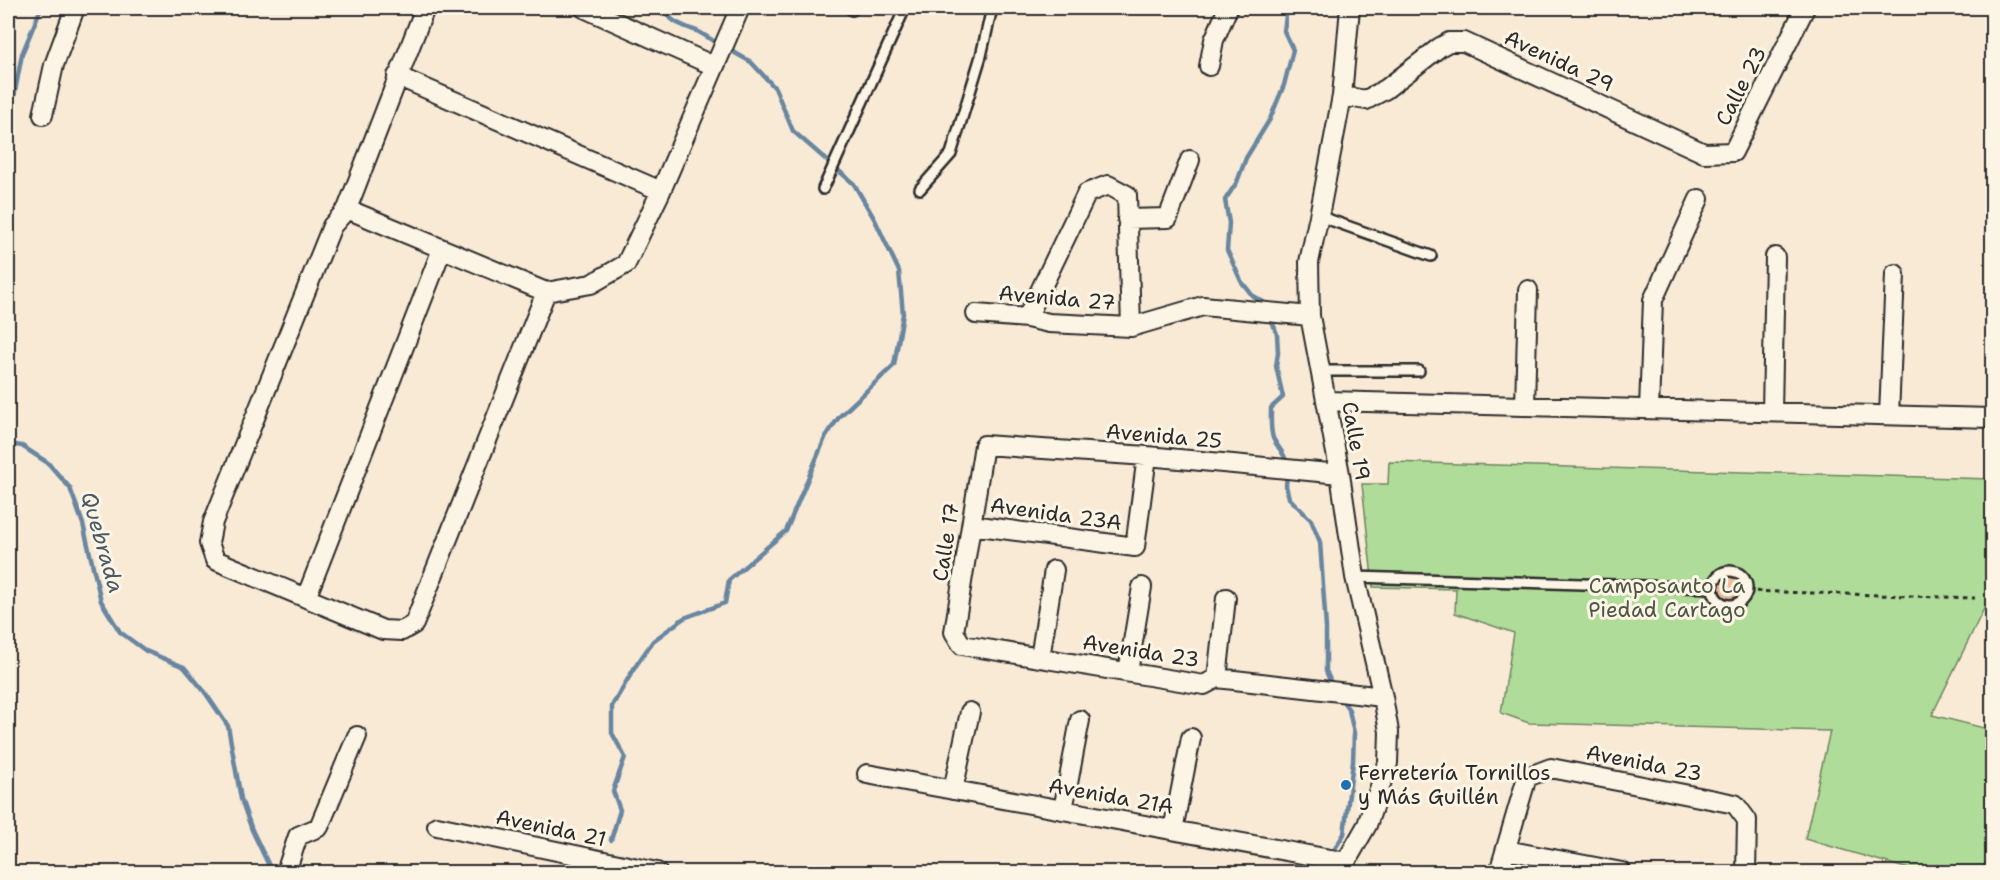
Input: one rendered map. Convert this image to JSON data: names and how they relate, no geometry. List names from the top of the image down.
{
  "streets": {
    "street": [
      "Avenida 29",
      "Calle 23",
      "Avenida 27",
      "Avenida 25",
      "Calle 19",
      "Avenida 23A",
      "Calle 17",
      "Avenida 23",
      "Avenida 21A",
      "Avenida 21"
    ]
  },
  "crossings": [
    ["Avenida 29", "Calle 23"],
    ["Avenida 29", "Calle 19"],
    ["Avenida 27", "Calle 19"],
    ["Avenida 25", "Calle 19"],
    ["Avenida 25", "Avenida 23A"],
    ["Avenida 25", "Calle 17"],
    ["Calle 19", "Avenida 23"],
    ["Calle 19", "Avenida 21A"],
    ["Avenida 23A", "Calle 17"],
    ["Calle 17", "Avenida 23"]
  ],
  "water": ["Quebrada"],
  "parks": ["Camposanto La Piedad Cartago"],
  "places": ["Ferretería Tornillos y Más Guillén"]
}
